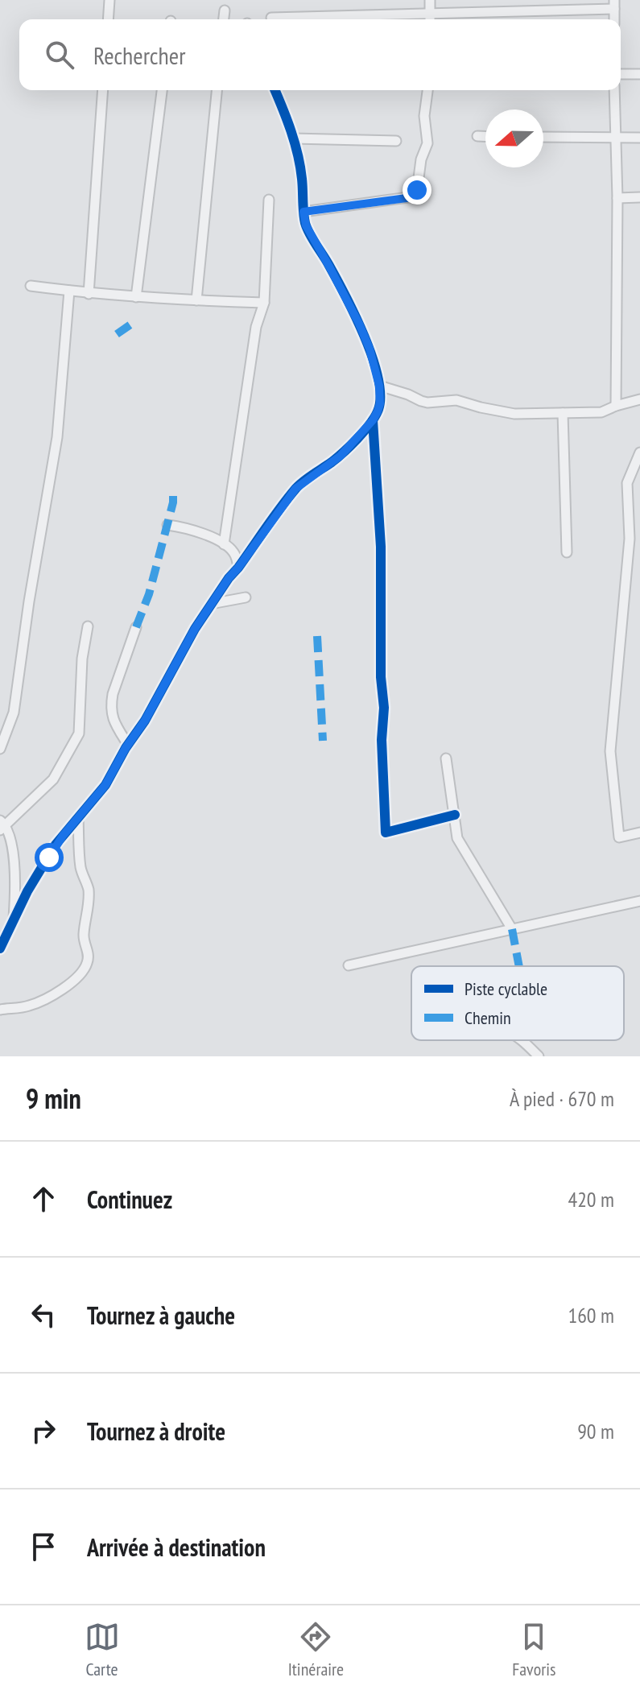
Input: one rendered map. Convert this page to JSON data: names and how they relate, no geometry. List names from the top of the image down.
{
  "legend": ["Piste cyclable", "Chemin"],
  "north": "left",
  "page": {
    "search": "Rechercher",
    "heading": ["9 min", "À pied · 670 m"],
    "list": [
      ["Continuez", "420 m"],
      ["Tournez à gauche", "160 m"],
      ["Tournez à droite", "90 m"],
      "Arrivée à destination"
    ],
    "nav": ["Carte", "Itinéraire", "Favoris"]
  }
}
